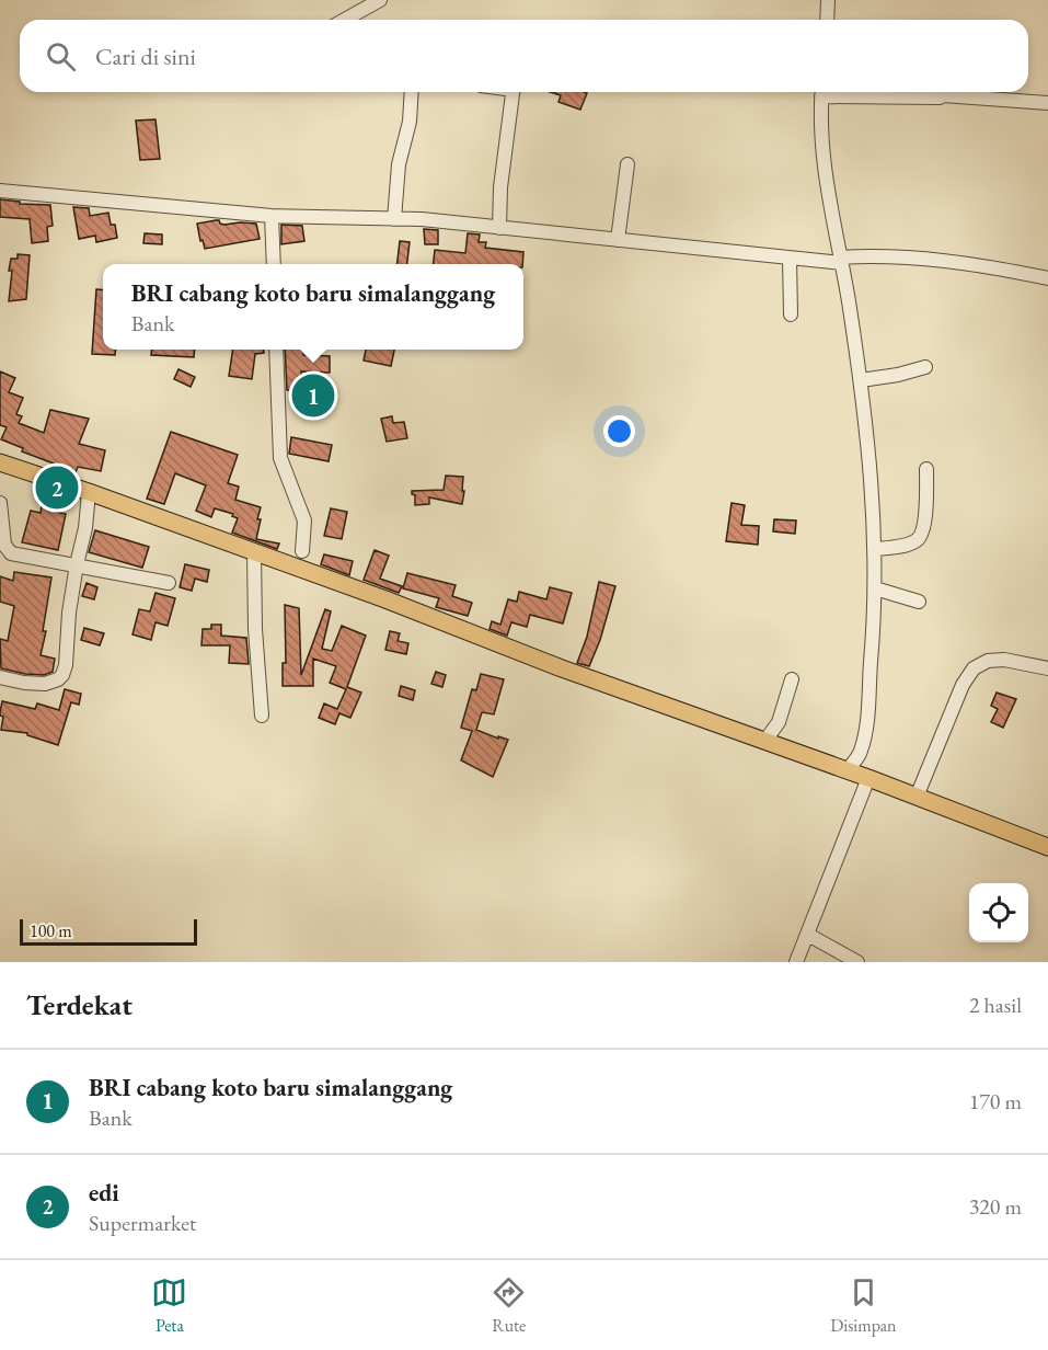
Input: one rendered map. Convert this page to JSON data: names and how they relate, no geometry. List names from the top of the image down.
{
  "scale_bar": "100 m",
  "page": {
    "search": "Cari di sini",
    "popup": ["BRI cabang koto baru simalanggang", "Bank"],
    "pins": ["1", "2"],
    "scale": "100 m",
    "heading": ["Terdekat", "2 hasil"],
    "list": [
      {
        "mark": "1",
        "name": "BRI cabang koto baru simalanggang",
        "note": "Bank",
        "value": "170 m"
      },
      {
        "mark": "2",
        "name": "edi",
        "note": "Supermarket",
        "value": "320 m"
      }
    ],
    "nav": ["Peta", "Rute", "Disimpan"]
  }
}
